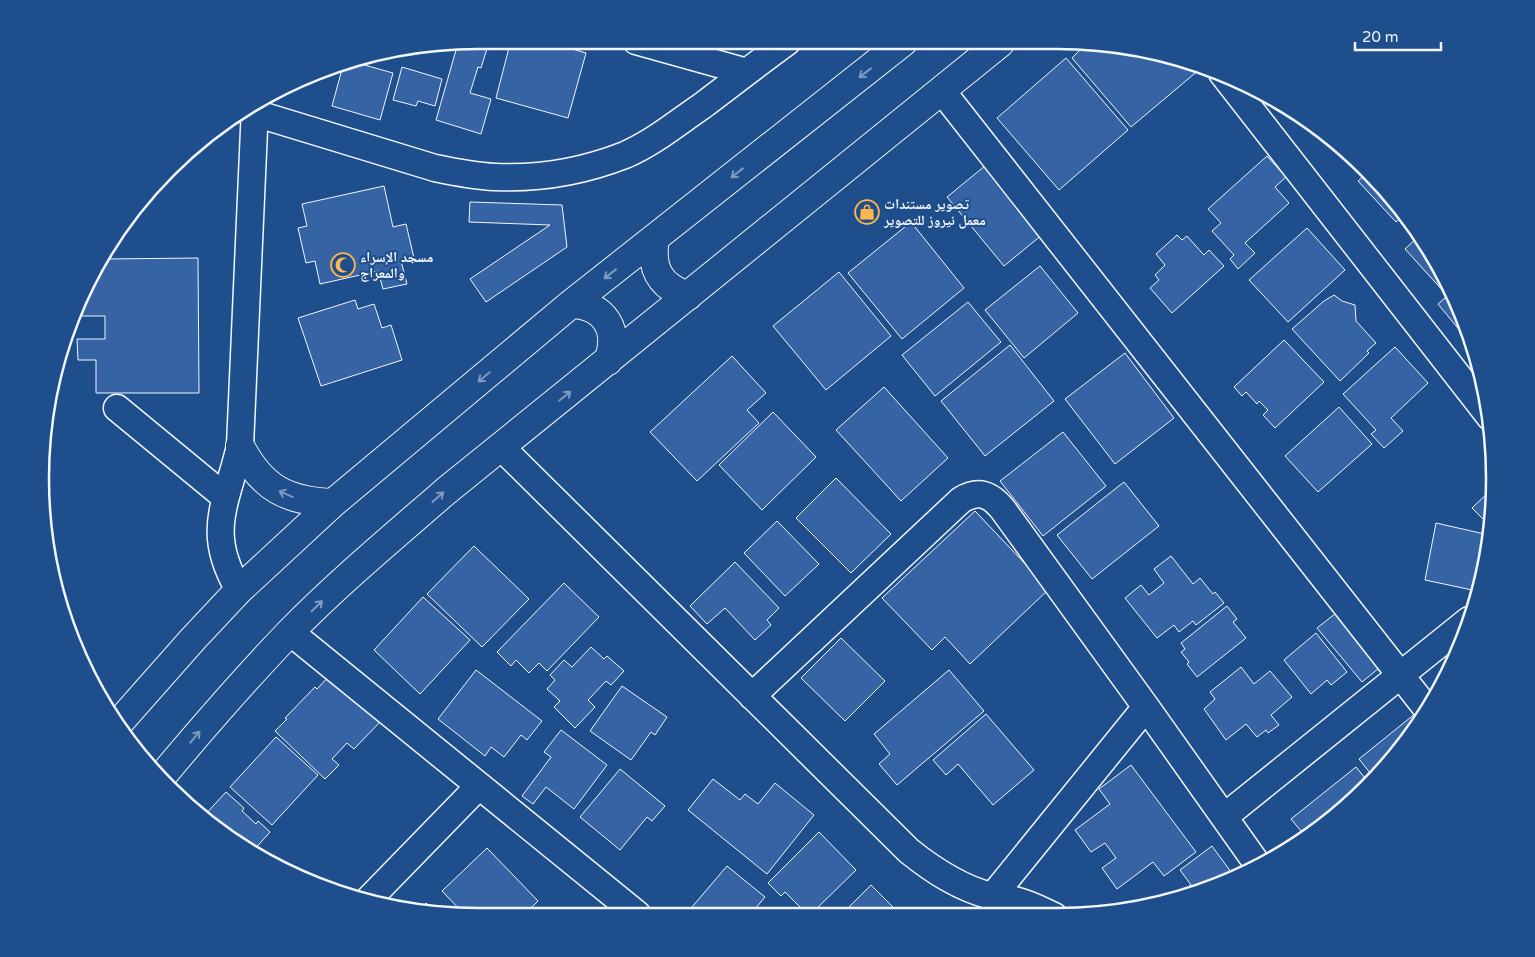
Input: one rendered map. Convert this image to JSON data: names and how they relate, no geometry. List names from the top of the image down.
{
  "places": {
    "shop": ["تصوير مستندات معمل نيروز للتصوير"],
    "mosque": ["مسجد الإسراء والمعراج"]
  },
  "scale_bar": "20 m"
}
